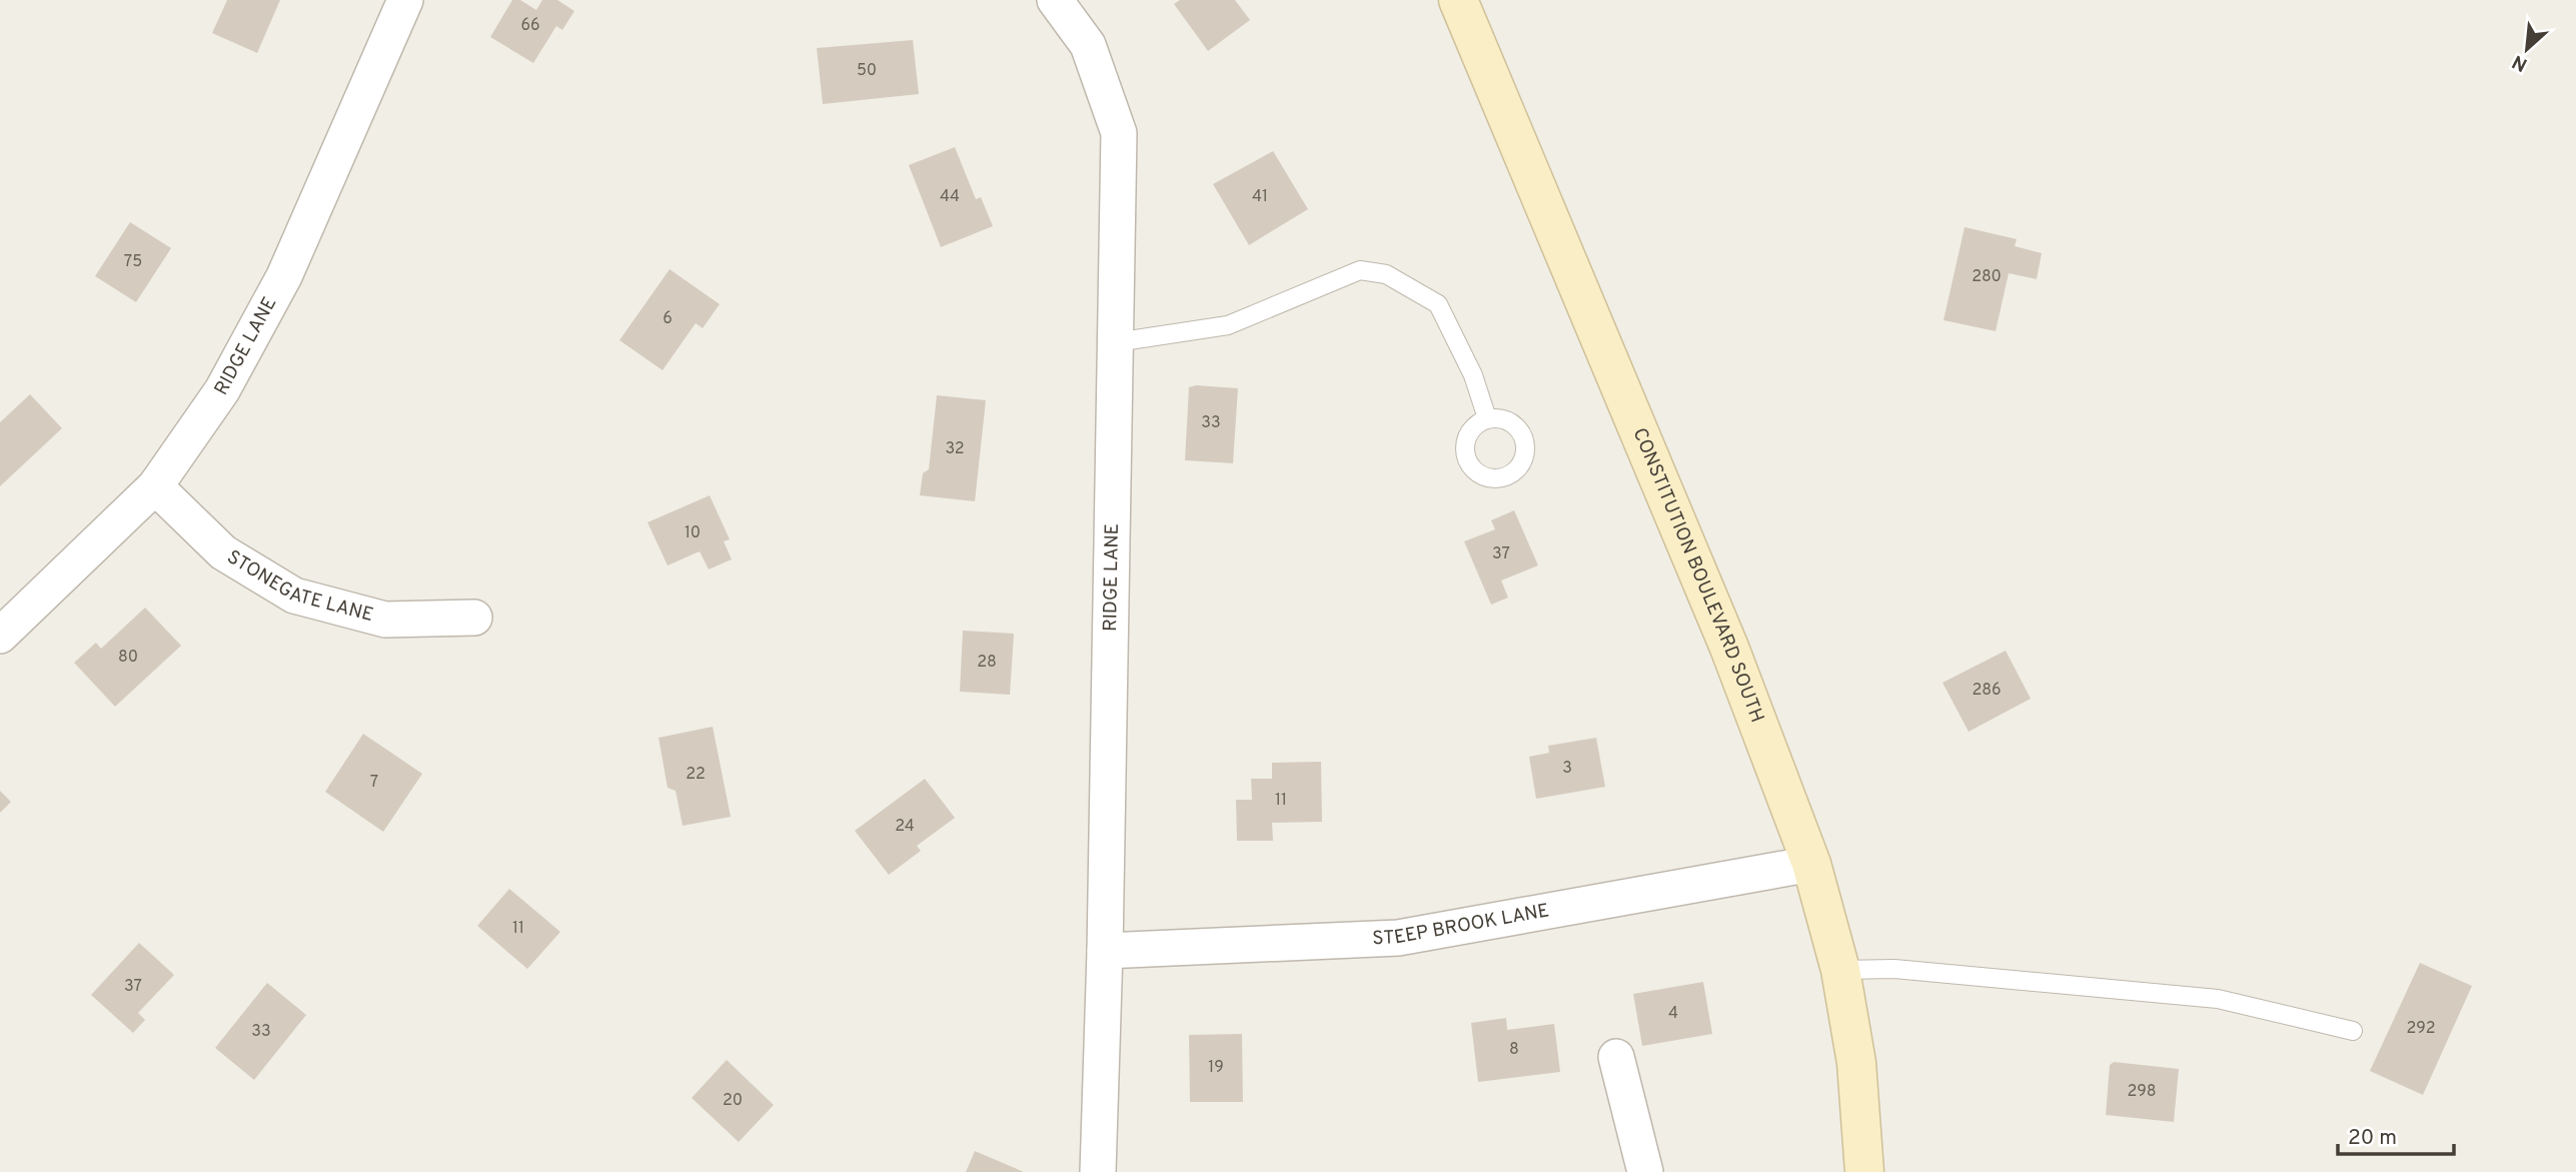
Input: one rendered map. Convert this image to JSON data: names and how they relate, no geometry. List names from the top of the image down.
{
  "streets": {
    "main road": ["CONSTITUTION BOULEVARD SOUTH"],
    "street": ["RIDGE LANE", "STONEGATE LANE", "STEEP BROOK LANE"]
  },
  "crossings": [
    ["RIDGE LANE", "STONEGATE LANE"],
    ["RIDGE LANE", "STEEP BROOK LANE"],
    ["CONSTITUTION BOULEVARD SOUTH", "STEEP BROOK LANE"]
  ],
  "house_numbers": [
    "66",
    "50",
    "44",
    "41",
    "75",
    "280",
    "6",
    "33",
    "32",
    "10",
    "37",
    "80",
    "28",
    "286",
    "3",
    "22",
    "7",
    "11",
    "24",
    "11",
    "37",
    "4",
    "292",
    "33",
    "8",
    "19",
    "298",
    "20"
  ],
  "scale_bar": "20 m",
  "north": "bottom left"
}
